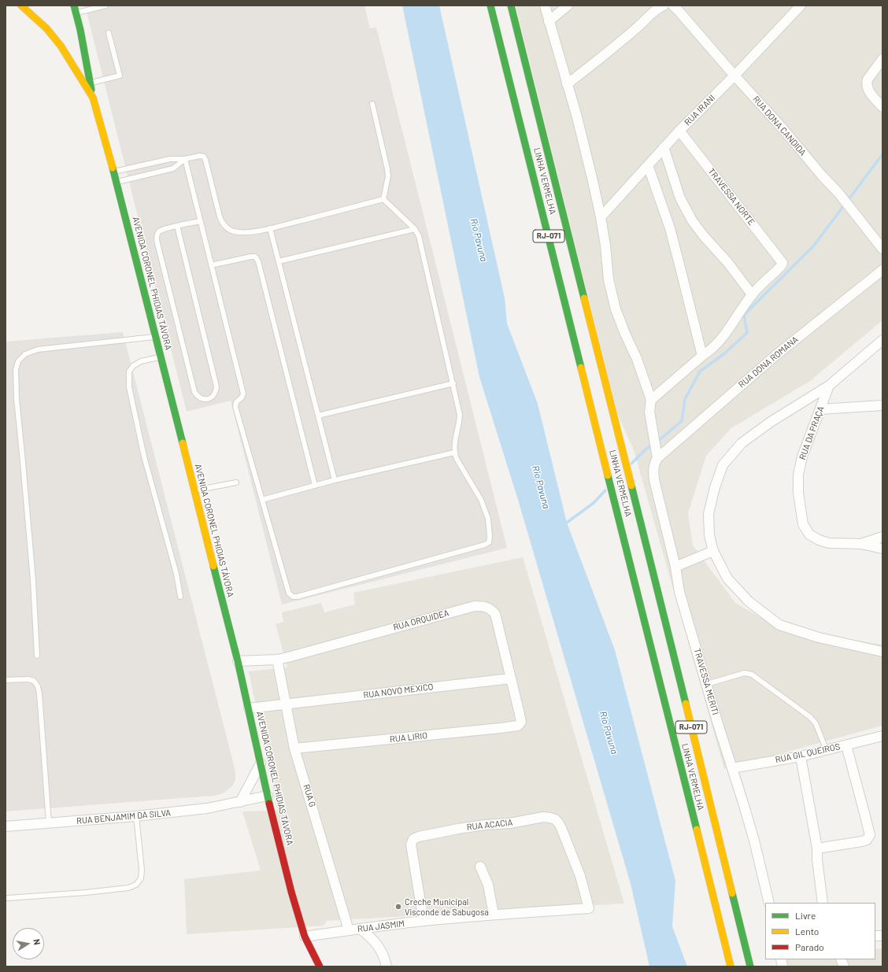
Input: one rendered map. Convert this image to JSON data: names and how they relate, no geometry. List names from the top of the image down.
{
  "streets": {
    "main road": ["LINHA VERMELHA", "RJ-071", "AVENIDA CORONEL PHIDIAS TÁVORA"],
    "street": [
      "RUA IRANI",
      "RUA DONA CANDIDA",
      "TRAVESSA NORTE",
      "RUA DONA ROMANA",
      "RUA DA PRAÇA",
      "RUA ORQUIDEA",
      "TRAVESSA MERITI",
      "RUA NOVO MEXICO",
      "RUA LIRIO",
      "RUA GIL QUEIROS",
      "RUA G",
      "RUA BENJAMIM DA SILVA",
      "RUA ACACIA",
      "RUA JASMIM"
    ]
  },
  "crossings": [
    ["RUA IRANI", "RUA DONA CANDIDA"],
    ["RUA IRANI", "TRAVESSA NORTE"],
    ["AVENIDA CORONEL PHIDIAS TÁVORA", "RUA ORQUIDEA"],
    ["AVENIDA CORONEL PHIDIAS TÁVORA", "RUA BENJAMIM DA SILVA"],
    ["AVENIDA CORONEL PHIDIAS TÁVORA", "RUA JASMIM"],
    ["RUA DONA ROMANA", "TRAVESSA MERITI"],
    ["RUA ORQUIDEA", "RUA NOVO MEXICO"],
    ["RUA ORQUIDEA", "RUA LIRIO"],
    ["RUA ORQUIDEA", "RUA G"],
    ["TRAVESSA MERITI", "RUA GIL QUEIROS"],
    ["RUA NOVO MEXICO", "RUA G"],
    ["RUA LIRIO", "RUA G"],
    ["RUA G", "RUA JASMIM"],
    ["RUA ACACIA", "RUA JASMIM"]
  ],
  "water": ["Rio Pavuna"],
  "places": ["Creche Municipal Visconde de Sabugosa"],
  "legend": ["Livre", "Lento", "Parado"],
  "north": "right"
}
